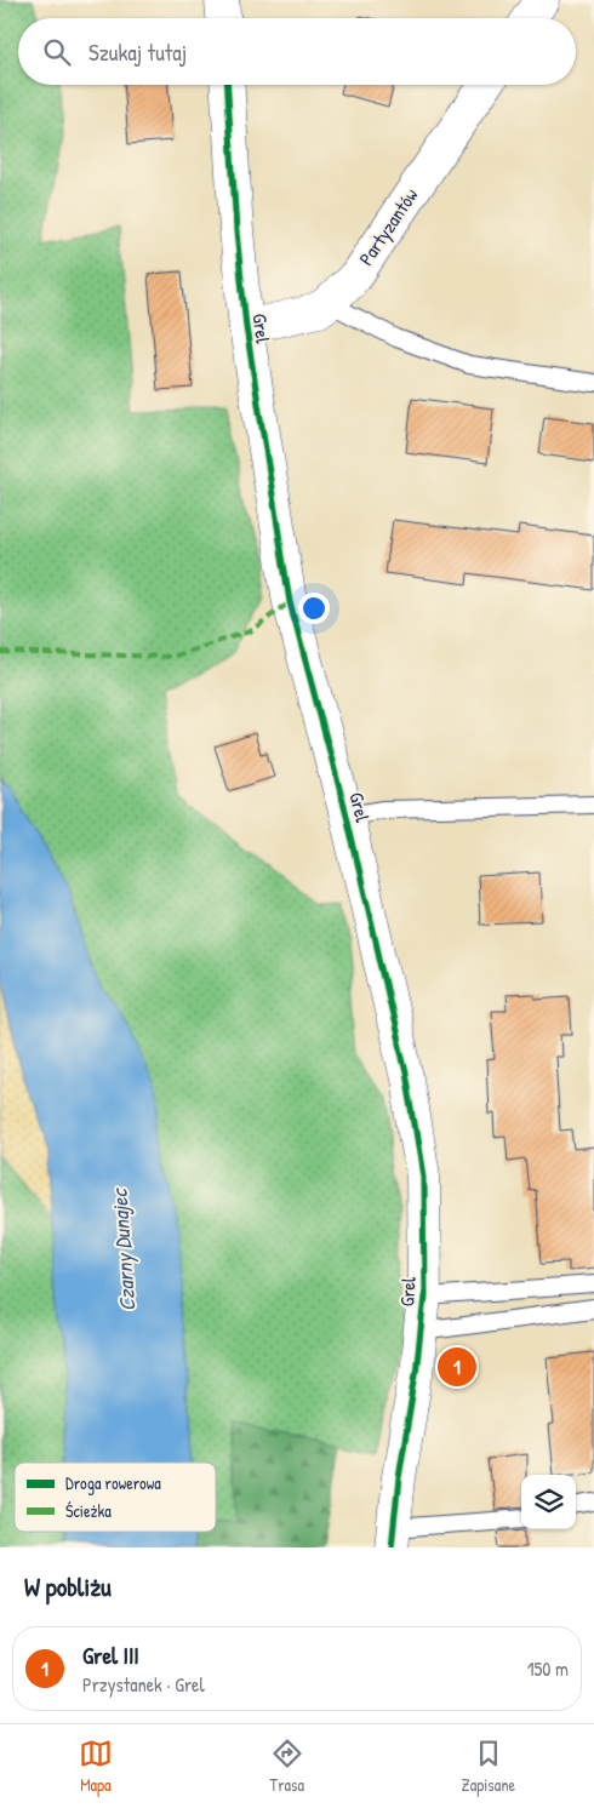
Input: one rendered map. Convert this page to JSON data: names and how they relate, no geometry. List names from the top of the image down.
{
  "streets": {
    "street": ["Partyzantów", "Grel"]
  },
  "crossings": [
    ["Partyzantów", "Grel"]
  ],
  "water": ["Czarny Dunajec"],
  "legend": ["Droga rowerowa", "Ścieżka"],
  "page": {
    "search": "Szukaj tutaj",
    "pins": "1",
    "heading": "W pobliżu",
    "list": [
      {
        "mark": "1",
        "name": "Grel III",
        "note": "Przystanek · Grel",
        "value": "150 m"
      }
    ],
    "nav": ["Mapa", "Trasa", "Zapisane"]
  }
}
